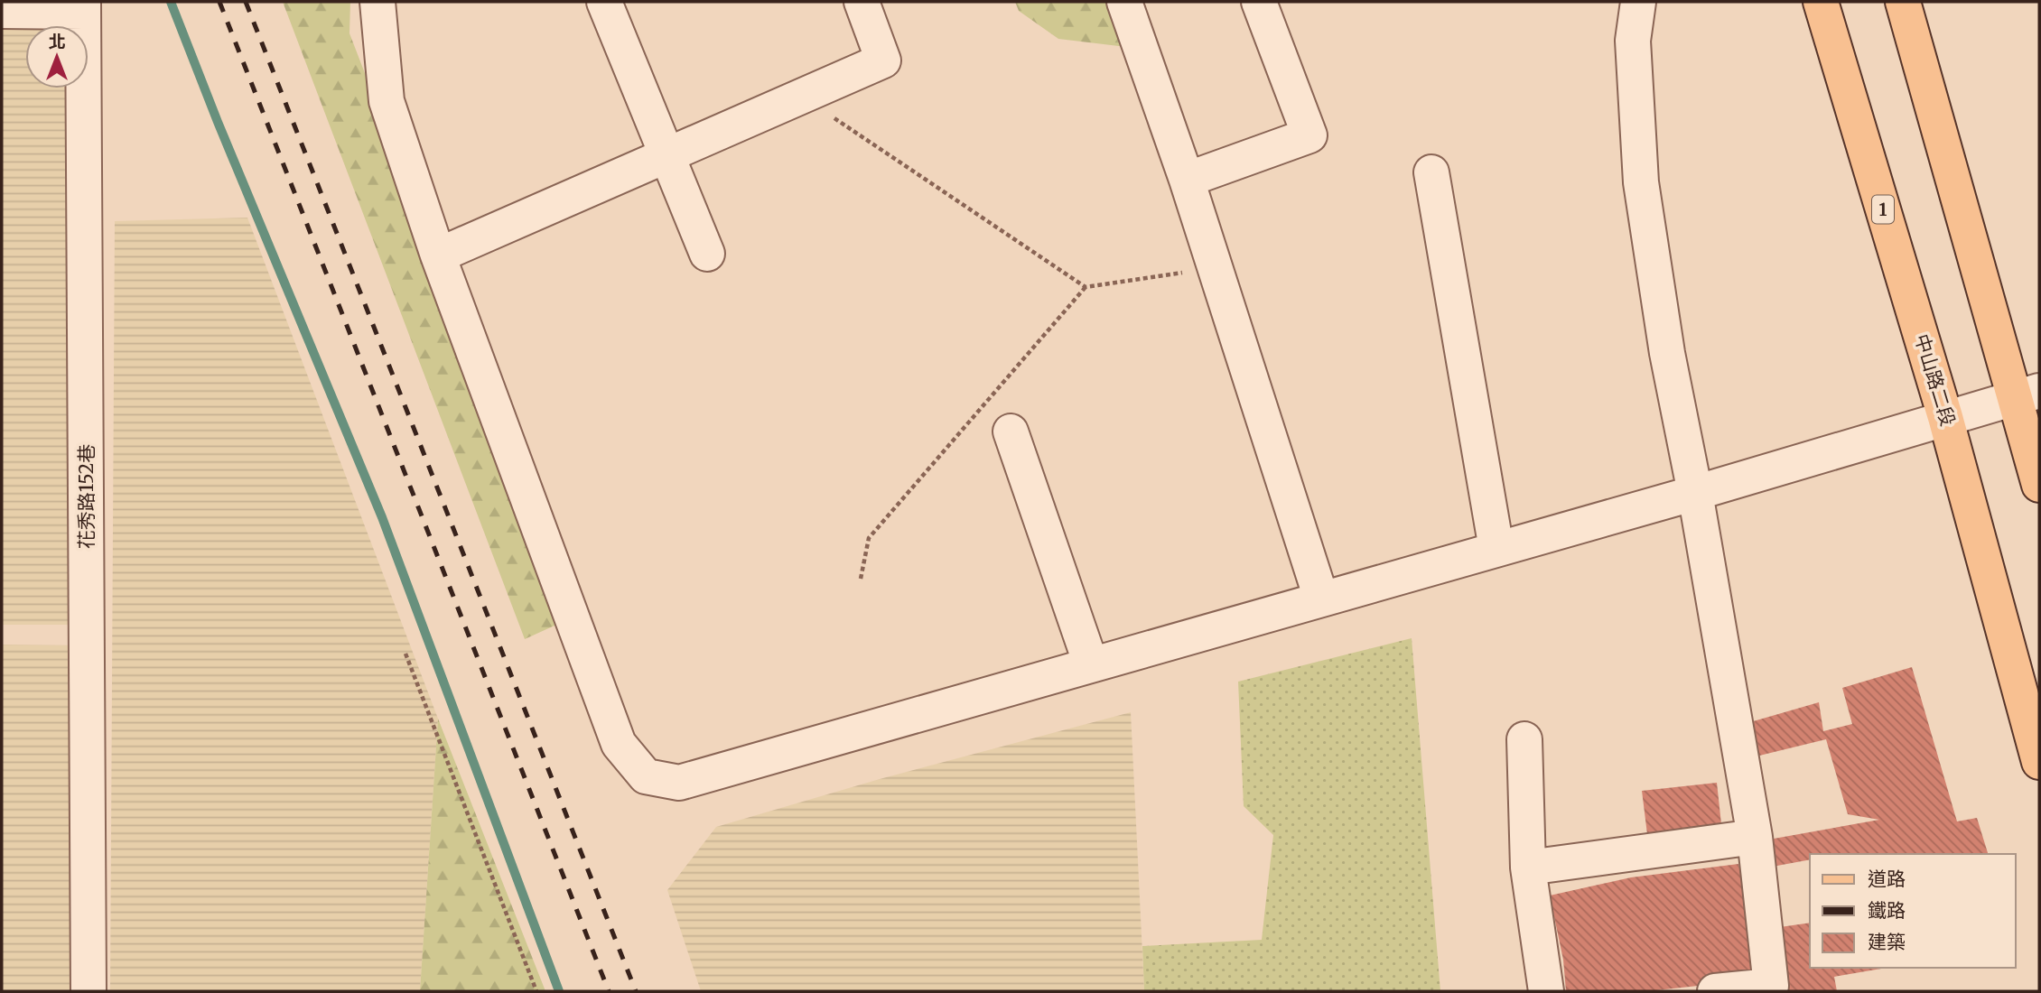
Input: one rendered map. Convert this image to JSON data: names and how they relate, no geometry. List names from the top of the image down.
{
  "streets": {
    "main road": ["1", "中山路二段"],
    "street": ["花秀路152巷"]
  },
  "legend": ["道路", "鐵路", "建築"],
  "north": "top"
}
